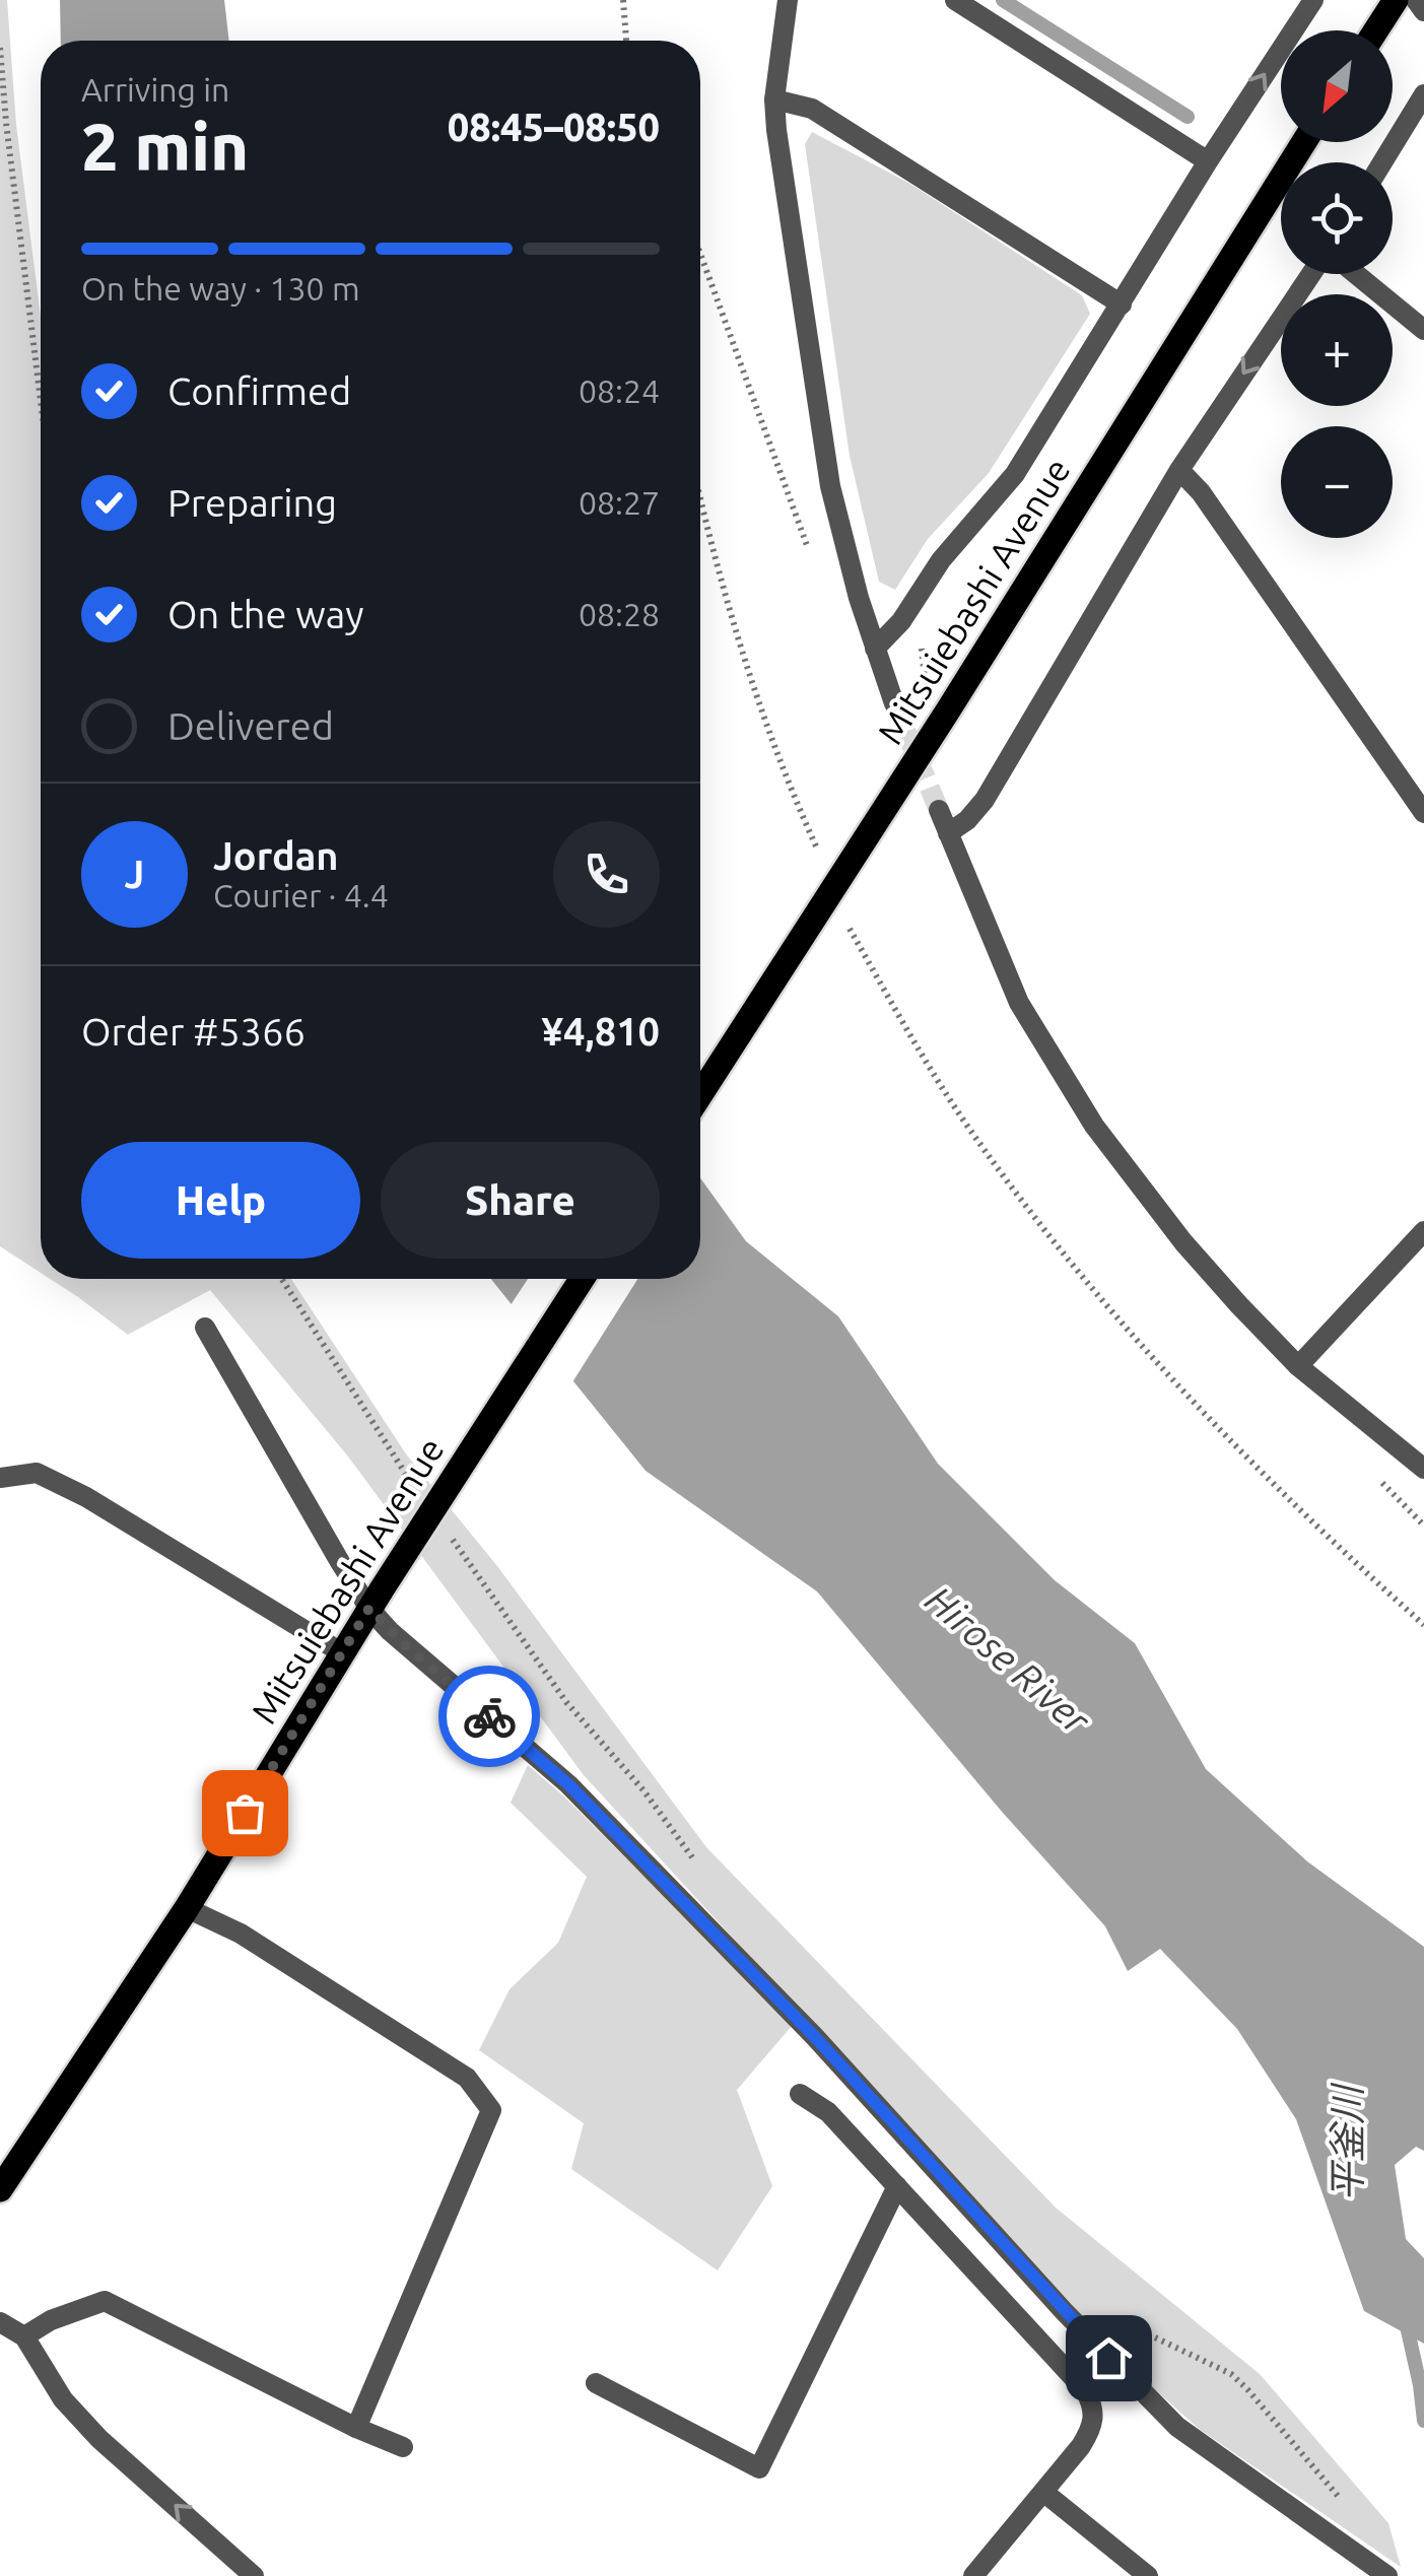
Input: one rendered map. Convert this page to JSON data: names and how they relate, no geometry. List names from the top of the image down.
{
  "streets": {
    "main road": ["Mitsuiebashi Avenue"]
  },
  "water": ["Hirose River", "平釜川"],
  "north": "bottom left",
  "page": {
    "map_buttons": ["+", "−"],
    "heading": ["2 min", "Arriving in", "08:45–08:50"],
    "panel": [
      "Jordan",
      "Courier · 4.4",
      "Order #5366",
      "¥4,810"
    ],
    "bar": "On the way · 130 m",
    "list": [
      ["Confirmed", "08:24"],
      ["Preparing", "08:27"],
      ["On the way", "08:28"],
      "Delivered"
    ],
    "round": "J",
    "buttons": ["Help", "Share"]
  }
}
